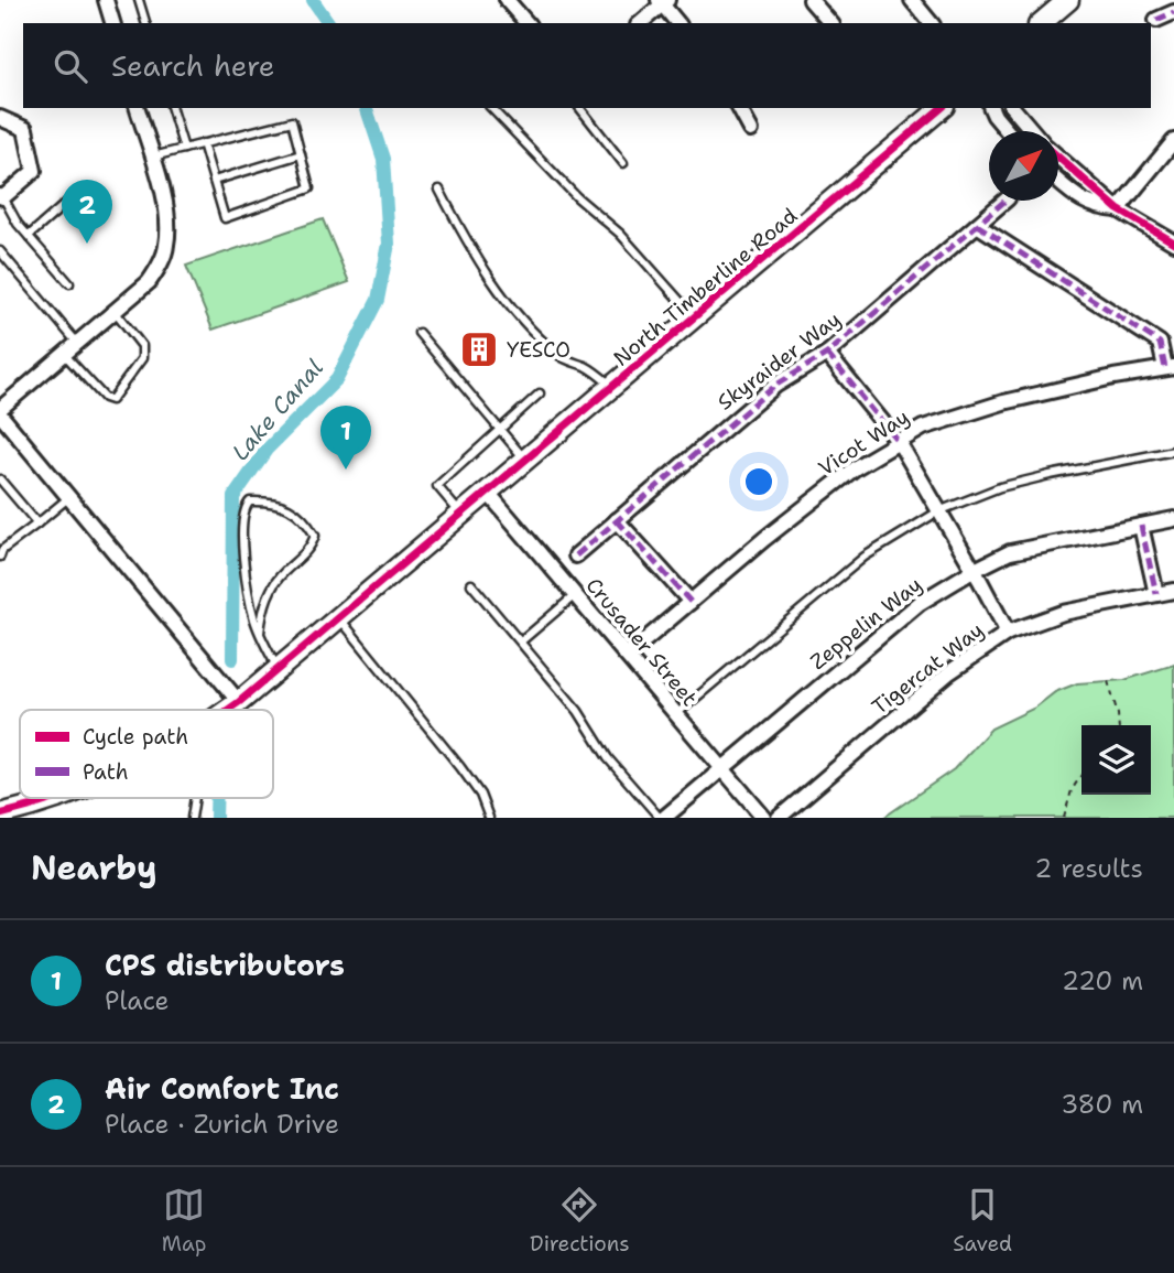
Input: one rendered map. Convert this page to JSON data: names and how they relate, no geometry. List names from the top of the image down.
{
  "streets": {
    "main road": ["North Timberline Road"],
    "street": [
      "Skyraider Way",
      "Vicot Way",
      "Zeppelin Way",
      "Crusader Street",
      "Tigercat Way"
    ]
  },
  "crossings": [
    ["North Timberline Road", "Crusader Street"],
    ["Vicot Way", "Crusader Street"],
    ["Zeppelin Way", "Crusader Street"]
  ],
  "water": ["Lake Canal"],
  "places": {
    "building": ["YESCO"]
  },
  "legend": ["Cycle path", "Path"],
  "north": "top right",
  "page": {
    "search": "Search here",
    "pins": ["2", "1"],
    "heading": ["Nearby", "2 results"],
    "list": [
      {
        "mark": "1",
        "name": "CPS distributors",
        "note": "Place",
        "value": "220 m"
      },
      {
        "mark": "2",
        "name": "Air Comfort Inc",
        "note": "Place · Zurich Drive",
        "value": "380 m"
      }
    ],
    "nav": ["Map", "Directions", "Saved"]
  }
}
